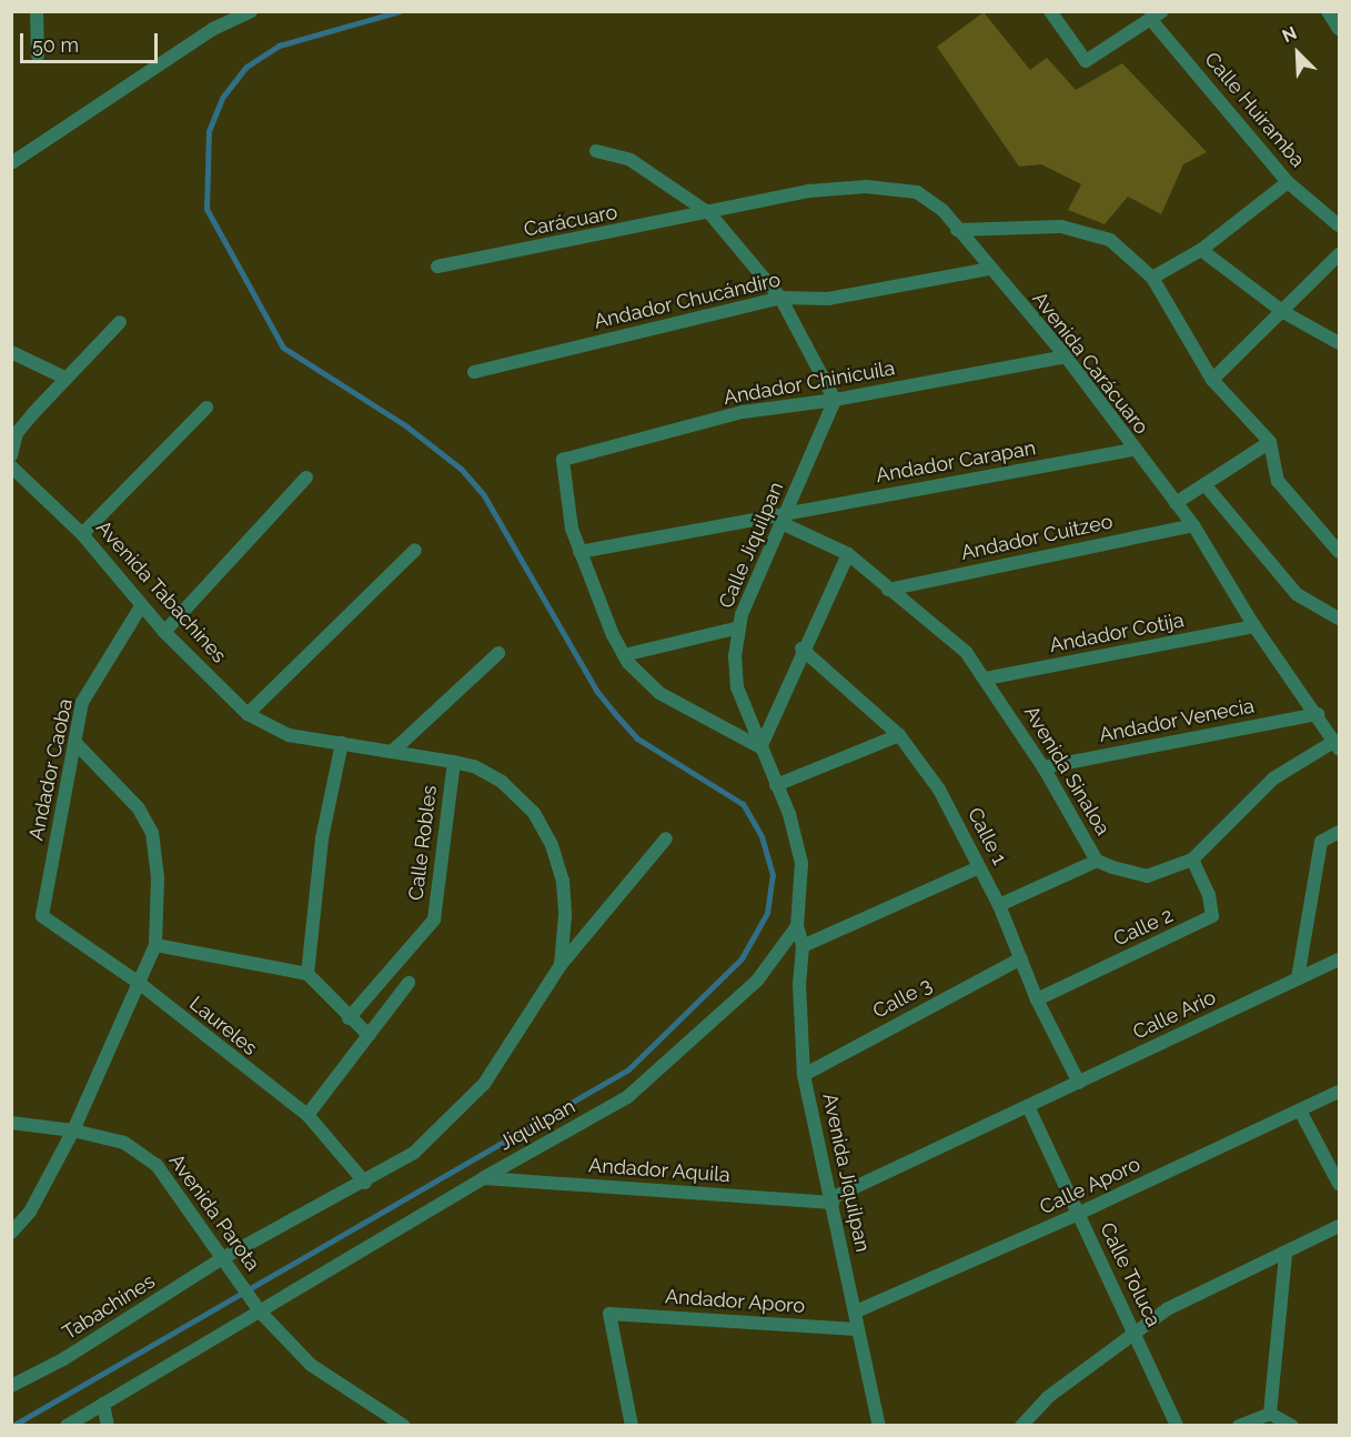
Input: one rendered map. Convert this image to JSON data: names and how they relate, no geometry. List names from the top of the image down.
{
  "streets": {
    "street": [
      "Calle Huiramba",
      "Carácuaro",
      "Andador Chucándiro",
      "Avenida Carácuaro",
      "Andador Chinicuila",
      "Andador Carapan",
      "Andador Cuitzeo",
      "Calle Jiquilpan",
      "Avenida Tabachines",
      "Andador Cotija",
      "Andador Venecia",
      "Andador Caoba",
      "Avenida Sinaloa",
      "Calle 1",
      "Calle Robles",
      "Calle 2",
      "Calle 3",
      "Calle Ario",
      "Laureles",
      "Jiquilpan",
      "Andador Aquila",
      "Avenida Jiquilpan",
      "Calle Aporo",
      "Avenida Parota",
      "Calle Toluca",
      "Andador Aporo",
      "Tabachines"
    ]
  },
  "crossings": [
    ["Carácuaro", "Avenida Carácuaro"],
    ["Andador Chucándiro", "Avenida Carácuaro"],
    ["Avenida Carácuaro", "Andador Chinicuila"],
    ["Avenida Carácuaro", "Andador Carapan"],
    ["Avenida Carácuaro", "Andador Cuitzeo"],
    ["Avenida Carácuaro", "Andador Cotija"],
    ["Avenida Carácuaro", "Andador Venecia"],
    ["Avenida Carácuaro", "Avenida Sinaloa"],
    ["Andador Chinicuila", "Andador Carapan"],
    ["Andador Chinicuila", "Calle Jiquilpan"],
    ["Andador Carapan", "Calle Jiquilpan"],
    ["Andador Carapan", "Avenida Sinaloa"],
    ["Andador Cuitzeo", "Avenida Sinaloa"],
    ["Calle Jiquilpan", "Avenida Sinaloa"],
    ["Calle Jiquilpan", "Jiquilpan"],
    ["Calle Jiquilpan", "Avenida Jiquilpan"],
    ["Avenida Tabachines", "Andador Caoba"],
    ["Avenida Tabachines", "Calle Robles"],
    ["Avenida Tabachines", "Laureles"],
    ["Avenida Tabachines", "Avenida Parota"],
    ["Avenida Tabachines", "Tabachines"],
    ["Andador Cotija", "Avenida Sinaloa"],
    ["Andador Venecia", "Avenida Sinaloa"],
    ["Andador Caoba", "Laureles"],
    ["Avenida Sinaloa", "Calle 2"],
    ["Calle 1", "Calle 2"],
    ["Calle 1", "Calle 3"],
    ["Calle 1", "Calle Ario"],
    ["Calle 3", "Avenida Jiquilpan"],
    ["Calle Ario", "Andador Aquila"],
    ["Calle Ario", "Calle Toluca"],
    ["Jiquilpan", "Andador Aquila"],
    ["Jiquilpan", "Avenida Jiquilpan"],
    ["Jiquilpan", "Avenida Parota"],
    ["Andador Aquila", "Avenida Jiquilpan"],
    ["Andador Aquila", "Calle Toluca"],
    ["Avenida Jiquilpan", "Calle Aporo"],
    ["Avenida Jiquilpan", "Andador Aporo"],
    ["Calle Aporo", "Calle Toluca"],
    ["Avenida Parota", "Tabachines"]
  ],
  "scale_bar": "50 m",
  "north": "top left"
}
